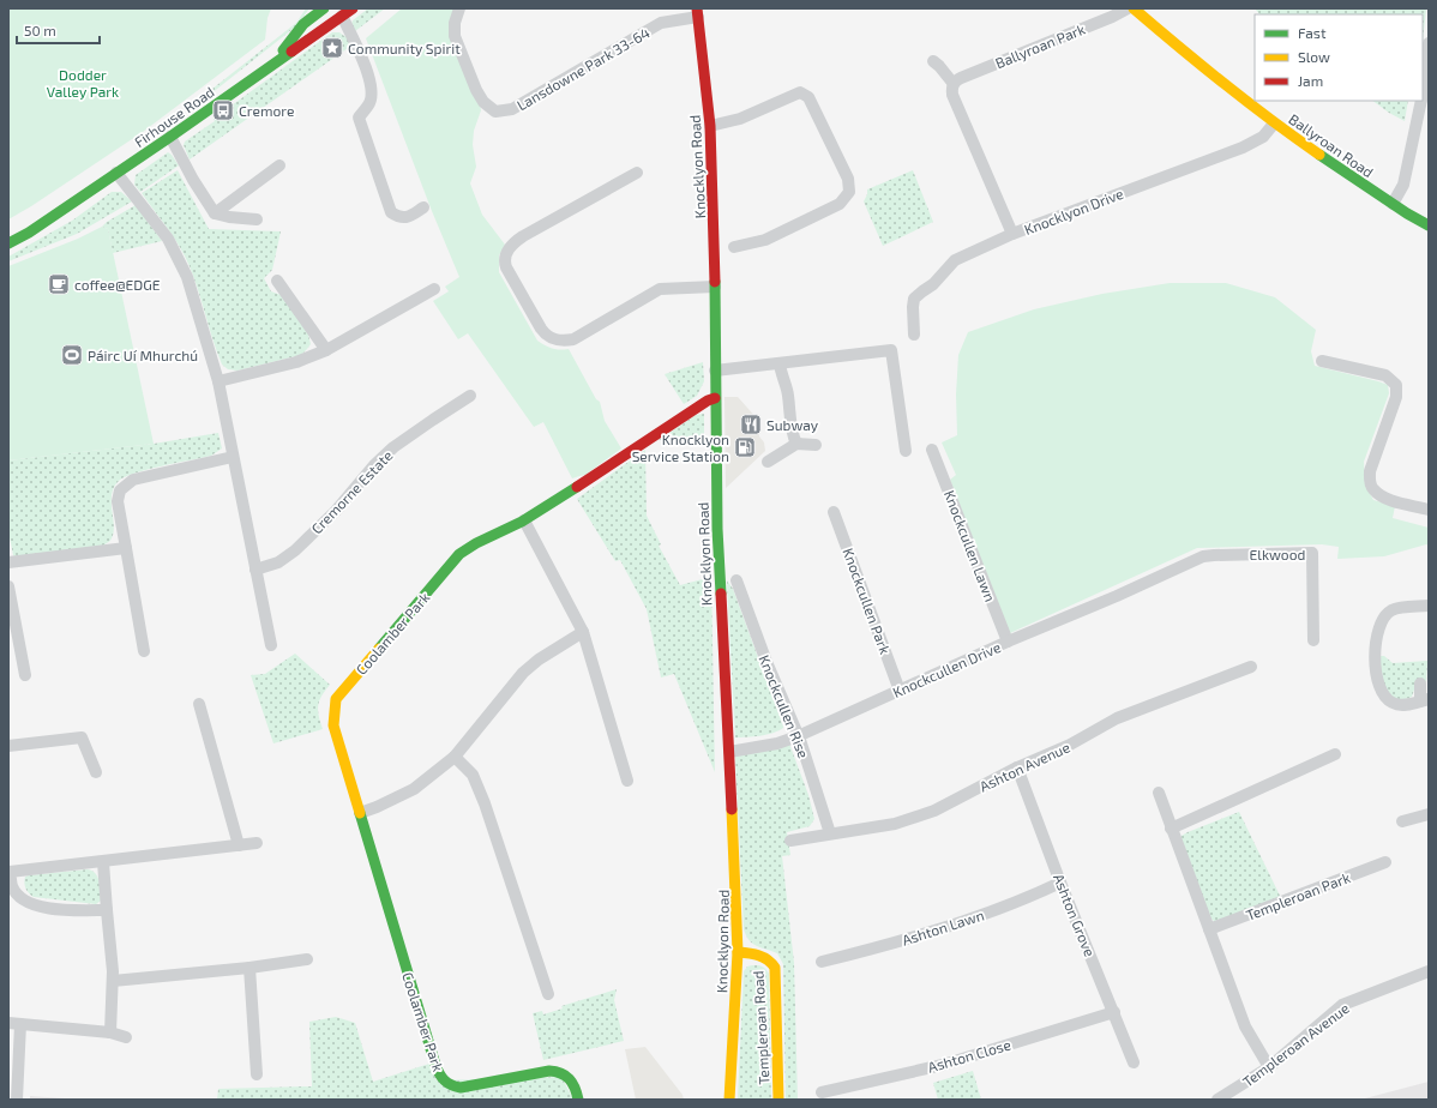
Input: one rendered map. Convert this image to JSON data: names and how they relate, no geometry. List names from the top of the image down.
{
  "streets": {
    "street": [
      "Ballyroan Park",
      "Lansdowne Park 33-64",
      "Firhouse Road",
      "Ballyroan Road",
      "Knocklyon Road",
      "Knocklyon Drive",
      "Cremorne Estate",
      "Knockcullen Lawn",
      "Elkwood",
      "Knockcullen Park",
      "Coolamber Park",
      "Knockcullen Drive",
      "Knockcullen Rise",
      "Ashton Avenue",
      "Templeroan Park",
      "Ashton Grove",
      "Ashton Lawn",
      "Templeroan Road",
      "Templeroan Avenue",
      "Ashton Close"
    ]
  },
  "crossings": [
    ["Lansdowne Park 33-64", "Knocklyon Road"],
    ["Ballyroan Road", "Knocklyon Drive"],
    ["Knocklyon Road", "Coolamber Park"],
    ["Knocklyon Road", "Knockcullen Drive"],
    ["Knocklyon Road", "Templeroan Road"],
    ["Knockcullen Lawn", "Knockcullen Drive"],
    ["Elkwood", "Knockcullen Drive"],
    ["Knockcullen Park", "Knockcullen Drive"],
    ["Knockcullen Drive", "Knockcullen Rise"],
    ["Knockcullen Rise", "Ashton Avenue"],
    ["Ashton Avenue", "Ashton Grove"],
    ["Ashton Grove", "Ashton Lawn"],
    ["Ashton Grove", "Ashton Close"]
  ],
  "parks": ["Dodder Valley Park"],
  "places": {
    "place": ["Community Spirit"],
    "bus stop": ["Cremore"],
    "cafe": ["coffee@EDGE"],
    "sports": ["Páirc Uí Mhurchú"],
    "restaurant": ["Subway"],
    "fuel station": ["Knocklyon Service Station"]
  },
  "legend": ["Fast", "Slow", "Jam"],
  "scale_bar": "50 m"
}
